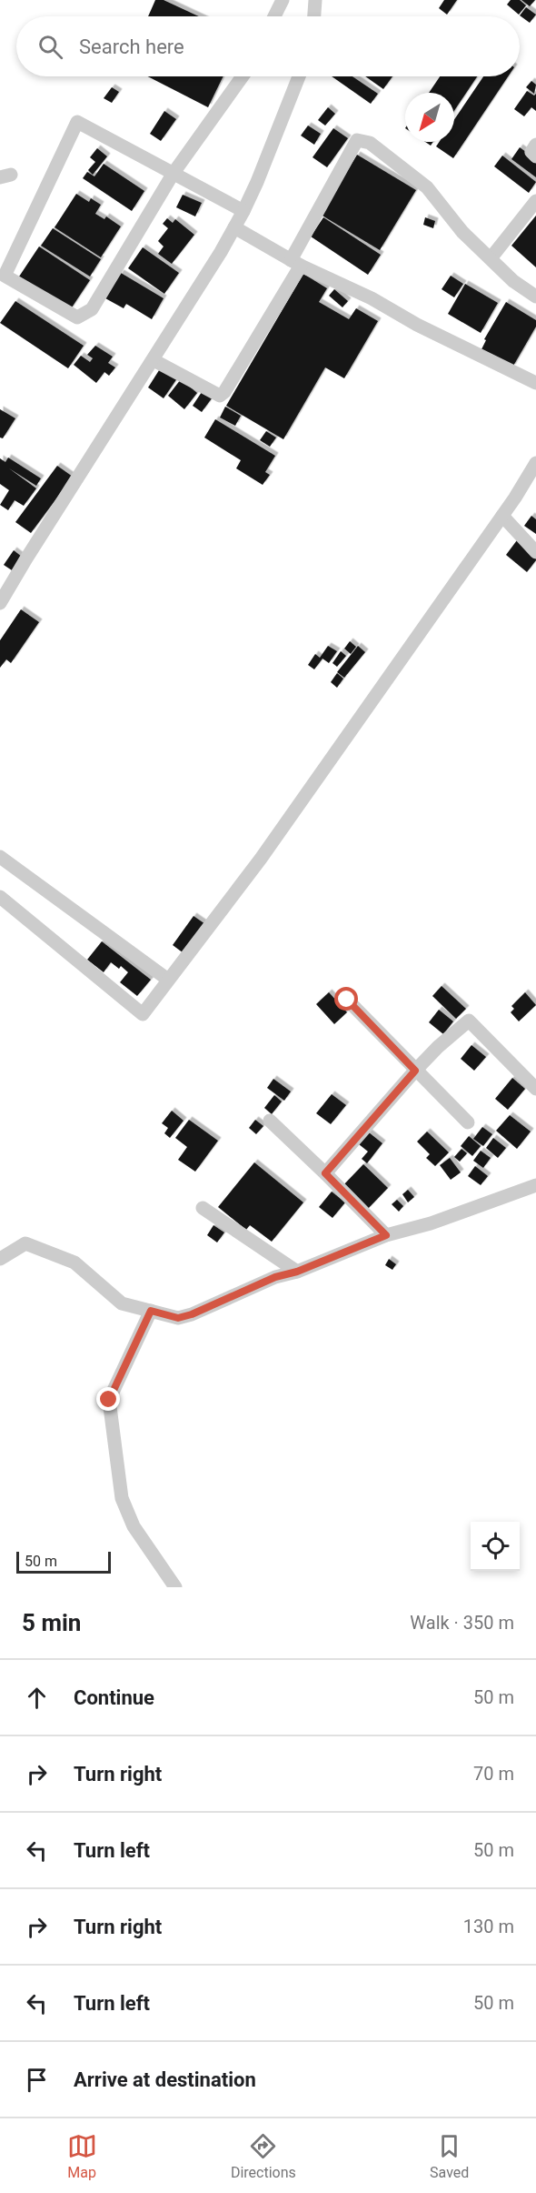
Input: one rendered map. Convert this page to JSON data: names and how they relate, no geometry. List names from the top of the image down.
{
  "scale_bar": "50 m",
  "north": "bottom left",
  "page": {
    "search": "Search here",
    "scale": "50 m",
    "heading": ["5 min", "Walk · 350 m"],
    "list": [
      ["Continue", "50 m"],
      ["Turn right", "70 m"],
      ["Turn left", "50 m"],
      ["Turn right", "130 m"],
      ["Turn left", "50 m"],
      "Arrive at destination"
    ],
    "nav": ["Map", "Directions", "Saved"]
  }
}
